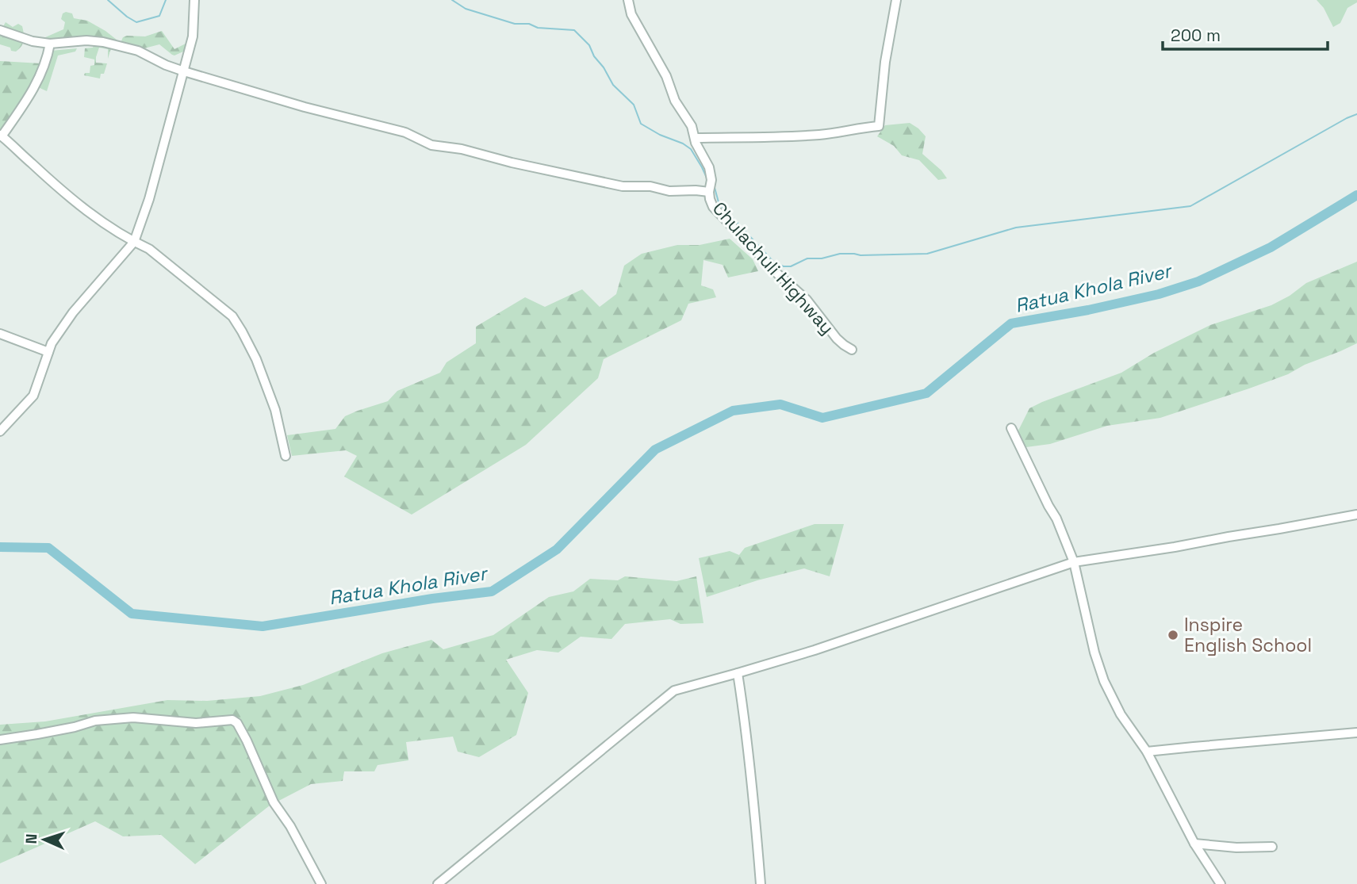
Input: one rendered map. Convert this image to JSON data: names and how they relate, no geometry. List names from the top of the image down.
{
  "streets": {
    "street": ["Chulachuli Highway"]
  },
  "water": ["Ratua Khola River"],
  "places": ["Inspire English School"],
  "scale_bar": "200 m",
  "north": "left"
}
